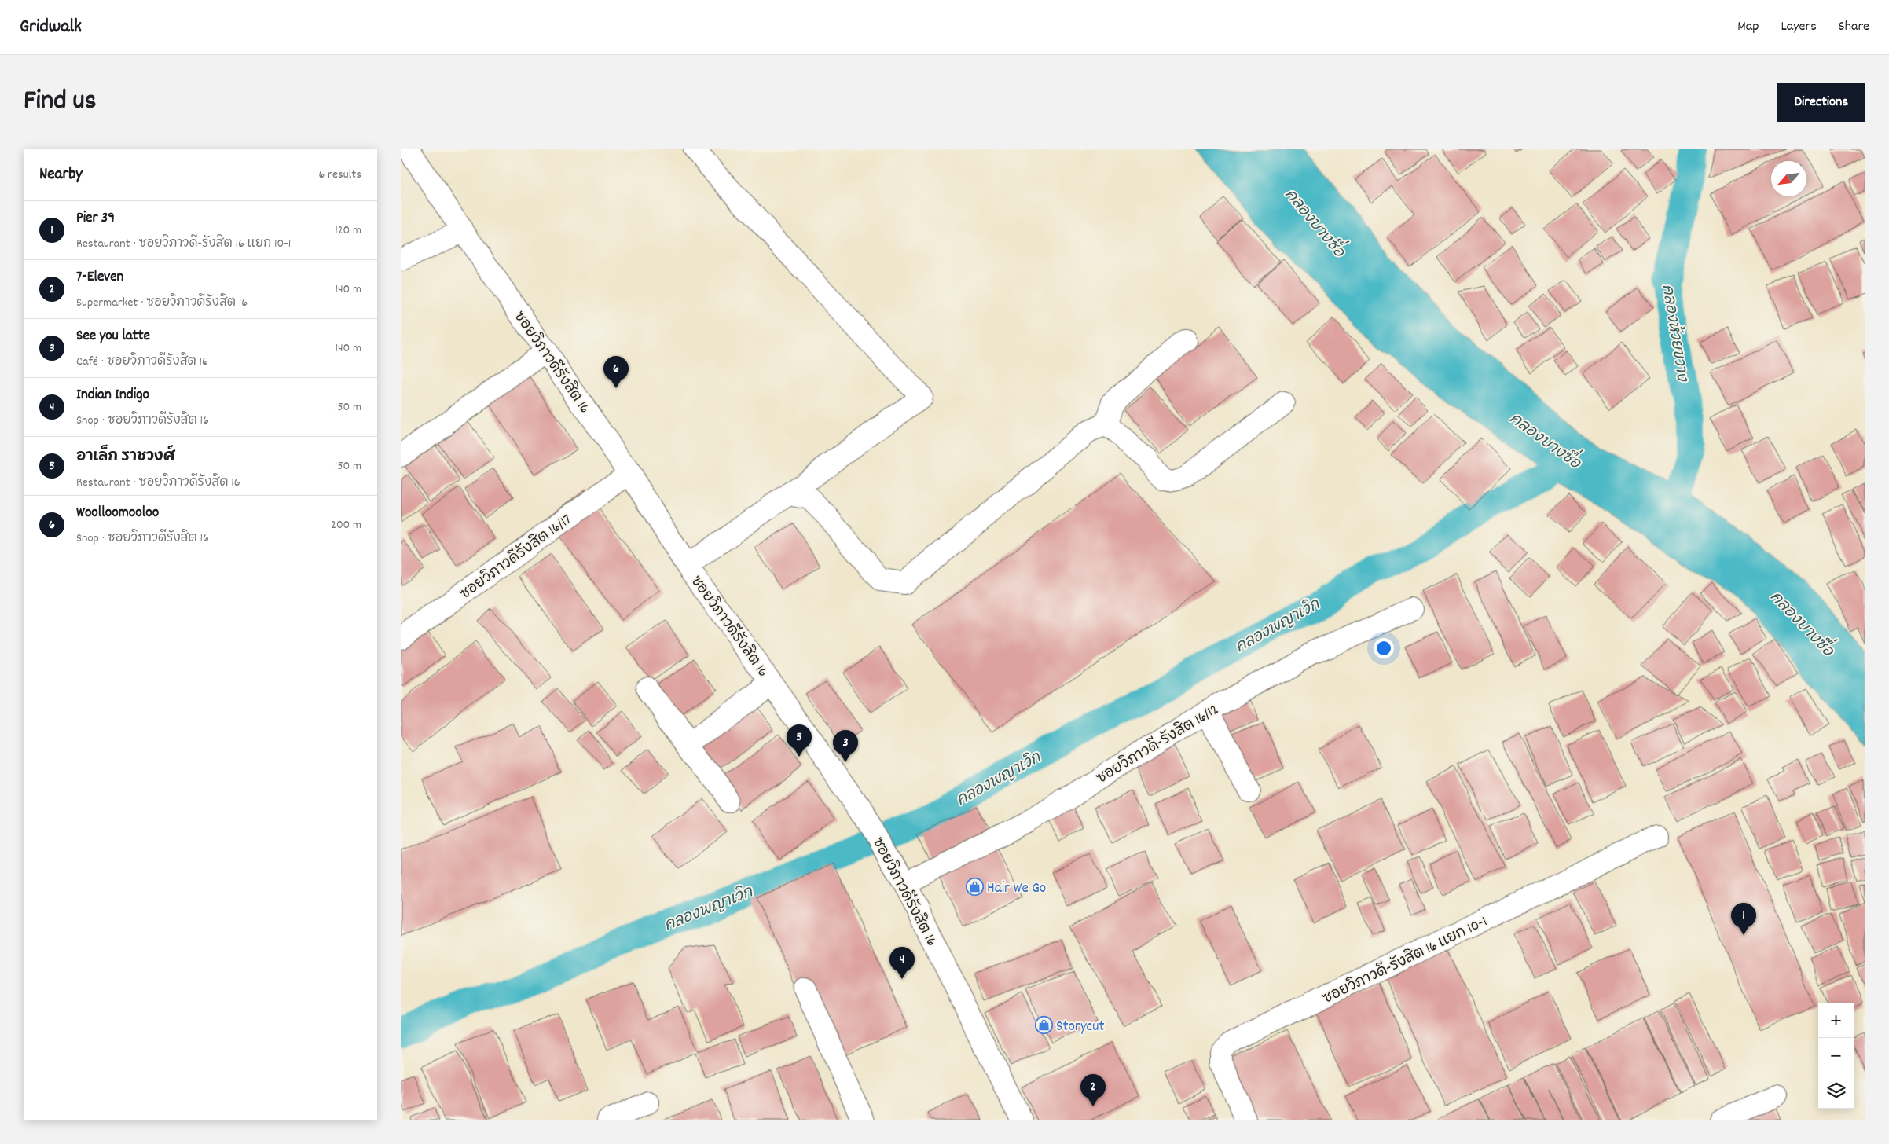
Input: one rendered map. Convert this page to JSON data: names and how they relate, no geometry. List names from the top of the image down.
{
  "streets": {
    "street": [
      "ซอยวิภาวดีรังสิต 16",
      "ซอยวิภาวดีรังสิต 16/17",
      "ซอยวิภาวดี-รังสิต 16/12",
      "ซอยวิภาวดี-รังสิต 16 แยก 10-1"
    ]
  },
  "crossings": [
    ["ซอยวิภาวดีรังสิต 16", "ซอยวิภาวดีรังสิต 16/17"],
    ["ซอยวิภาวดีรังสิต 16", "ซอยวิภาวดี-รังสิต 16/12"]
  ],
  "water": ["คลองบางซื่อ", "คลองห้วยขวาง", "คลองพญาเวิก"],
  "places": {
    "shop": ["Hair We Go", "Storycut"]
  },
  "north": "bottom left",
  "page": {
    "header": "Gridwalk",
    "nav": ["Map", "Layers", "Share"],
    "title": "Find us",
    "buttons": "Directions",
    "heading": ["Nearby", "6 results"],
    "list": [
      {
        "mark": "1",
        "name": "Pier 39",
        "note": "Restaurant · ซอยวิภาวดี-รังสิต 16 แยก 10-1",
        "value": "120 m"
      },
      {
        "mark": "2",
        "name": "7-Eleven",
        "note": "Supermarket · ซอยวิภาวดีรังสิต 16",
        "value": "140 m"
      },
      {
        "mark": "3",
        "name": "See you latte",
        "note": "Café · ซอยวิภาวดีรังสิต 16",
        "value": "140 m"
      },
      {
        "mark": "4",
        "name": "Indian Indigo",
        "note": "Shop · ซอยวิภาวดีรังสิต 16",
        "value": "150 m"
      },
      {
        "mark": "5",
        "name": "อาเล็ก ราชวงศ์",
        "note": "Restaurant · ซอยวิภาวดีรังสิต 16",
        "value": "150 m"
      },
      {
        "mark": "6",
        "name": "Woolloomooloo",
        "note": "Shop · ซอยวิภาวดีรังสิต 16",
        "value": "200 m"
      }
    ],
    "pins": [
      "6",
      "5",
      "3",
      "1",
      "4",
      "2"
    ],
    "map_buttons": ["+", "−"]
  }
}
